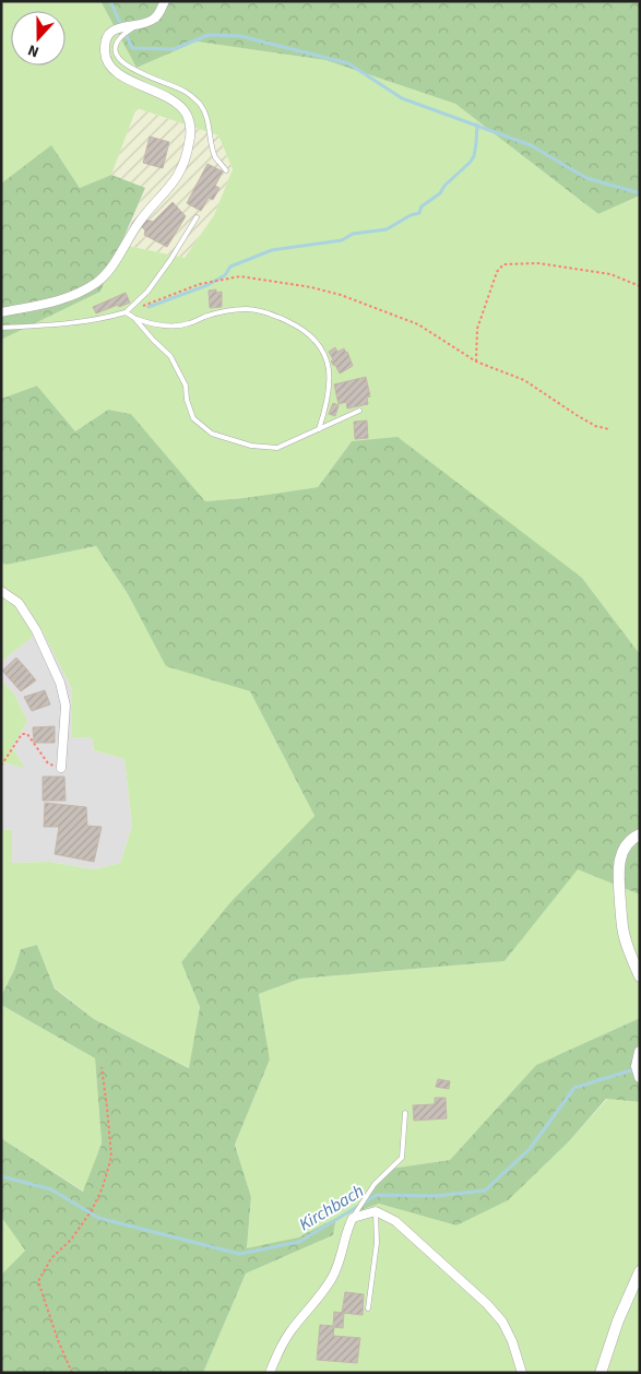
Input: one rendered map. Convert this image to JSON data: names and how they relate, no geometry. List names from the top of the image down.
{
  "water": ["Kirchbach"],
  "north": "bottom"
}
